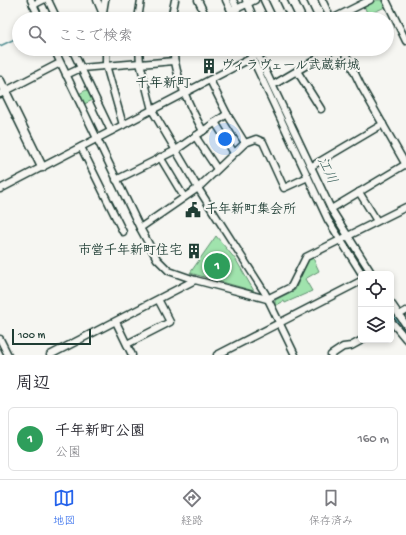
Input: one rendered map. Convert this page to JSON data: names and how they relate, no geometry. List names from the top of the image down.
{
  "districts": ["千年新町"],
  "water": ["江川"],
  "places": {
    "building": ["ヴィラヴェール武蔵新城", "市営千年新町住宅"],
    "public building": ["千年新町集会所"]
  },
  "scale_bar": "100 m",
  "page": {
    "search": "ここで検索",
    "pins": "1",
    "scale": "100 m",
    "heading": "周辺",
    "list": [
      {
        "mark": "1",
        "name": "千年新町公園",
        "note": "公園",
        "value": "160 m"
      }
    ],
    "nav": ["地図", "経路", "保存済み"]
  }
}
